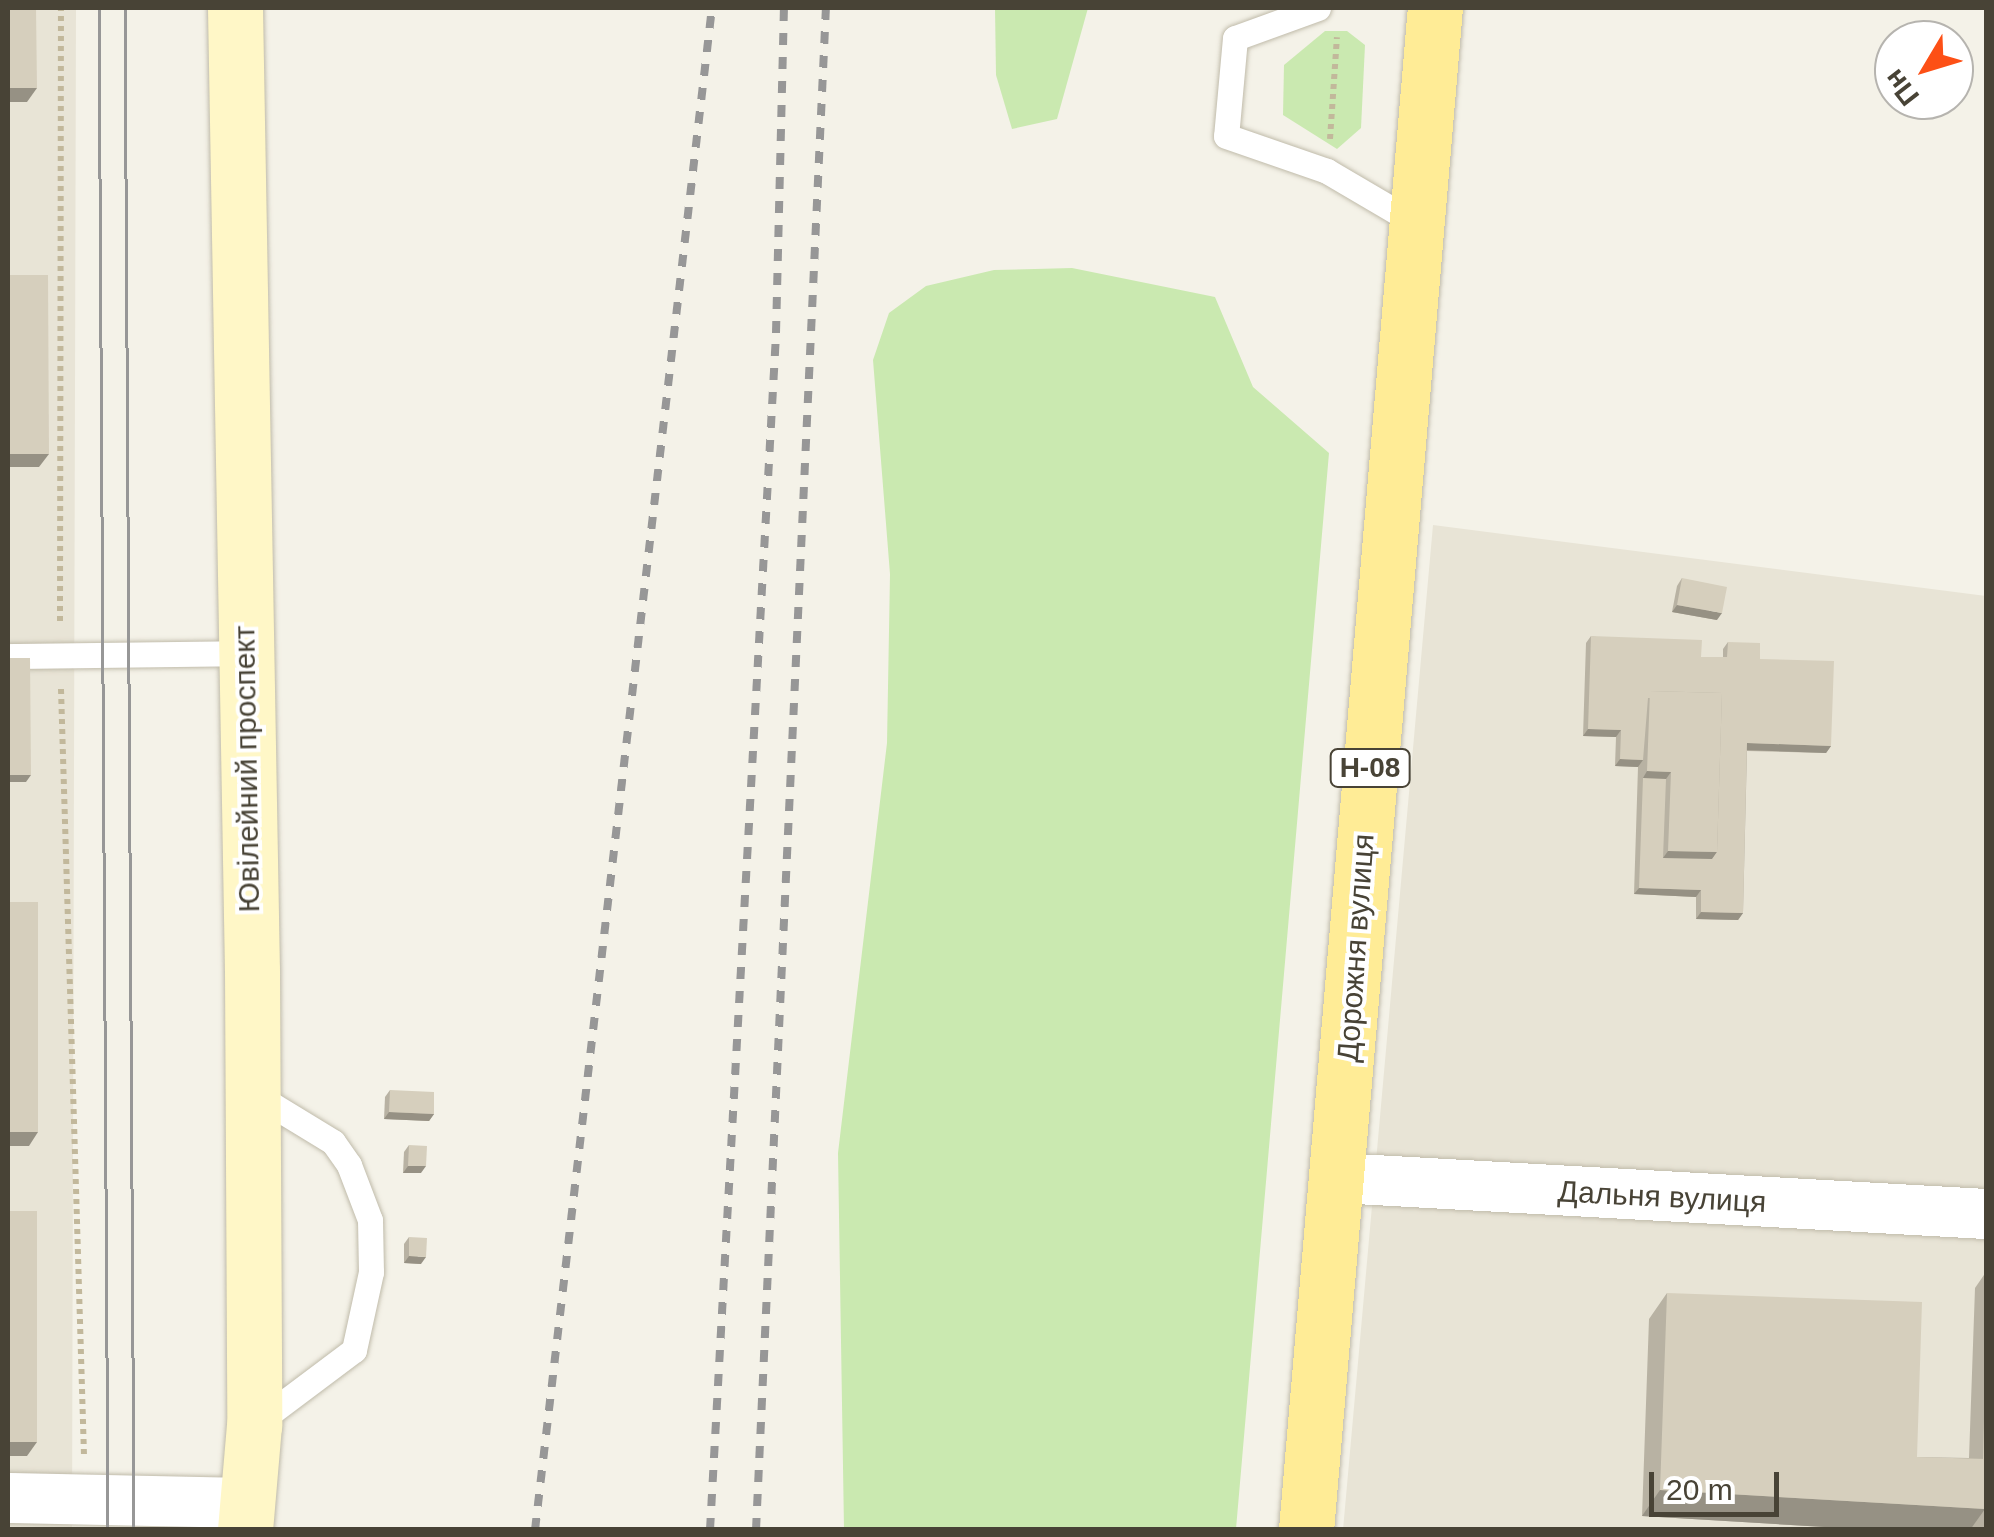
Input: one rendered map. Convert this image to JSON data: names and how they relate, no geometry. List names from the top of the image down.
{
  "streets": {
    "main road": ["Н-08", "Ювілейний проспект", "Дорожня вулиця"],
    "street": ["Дальня вулиця"]
  },
  "crossings": [
    ["Дорожня вулиця", "Дальня вулиця"]
  ],
  "scale_bar": "20 m",
  "north": "bottom left"
}
